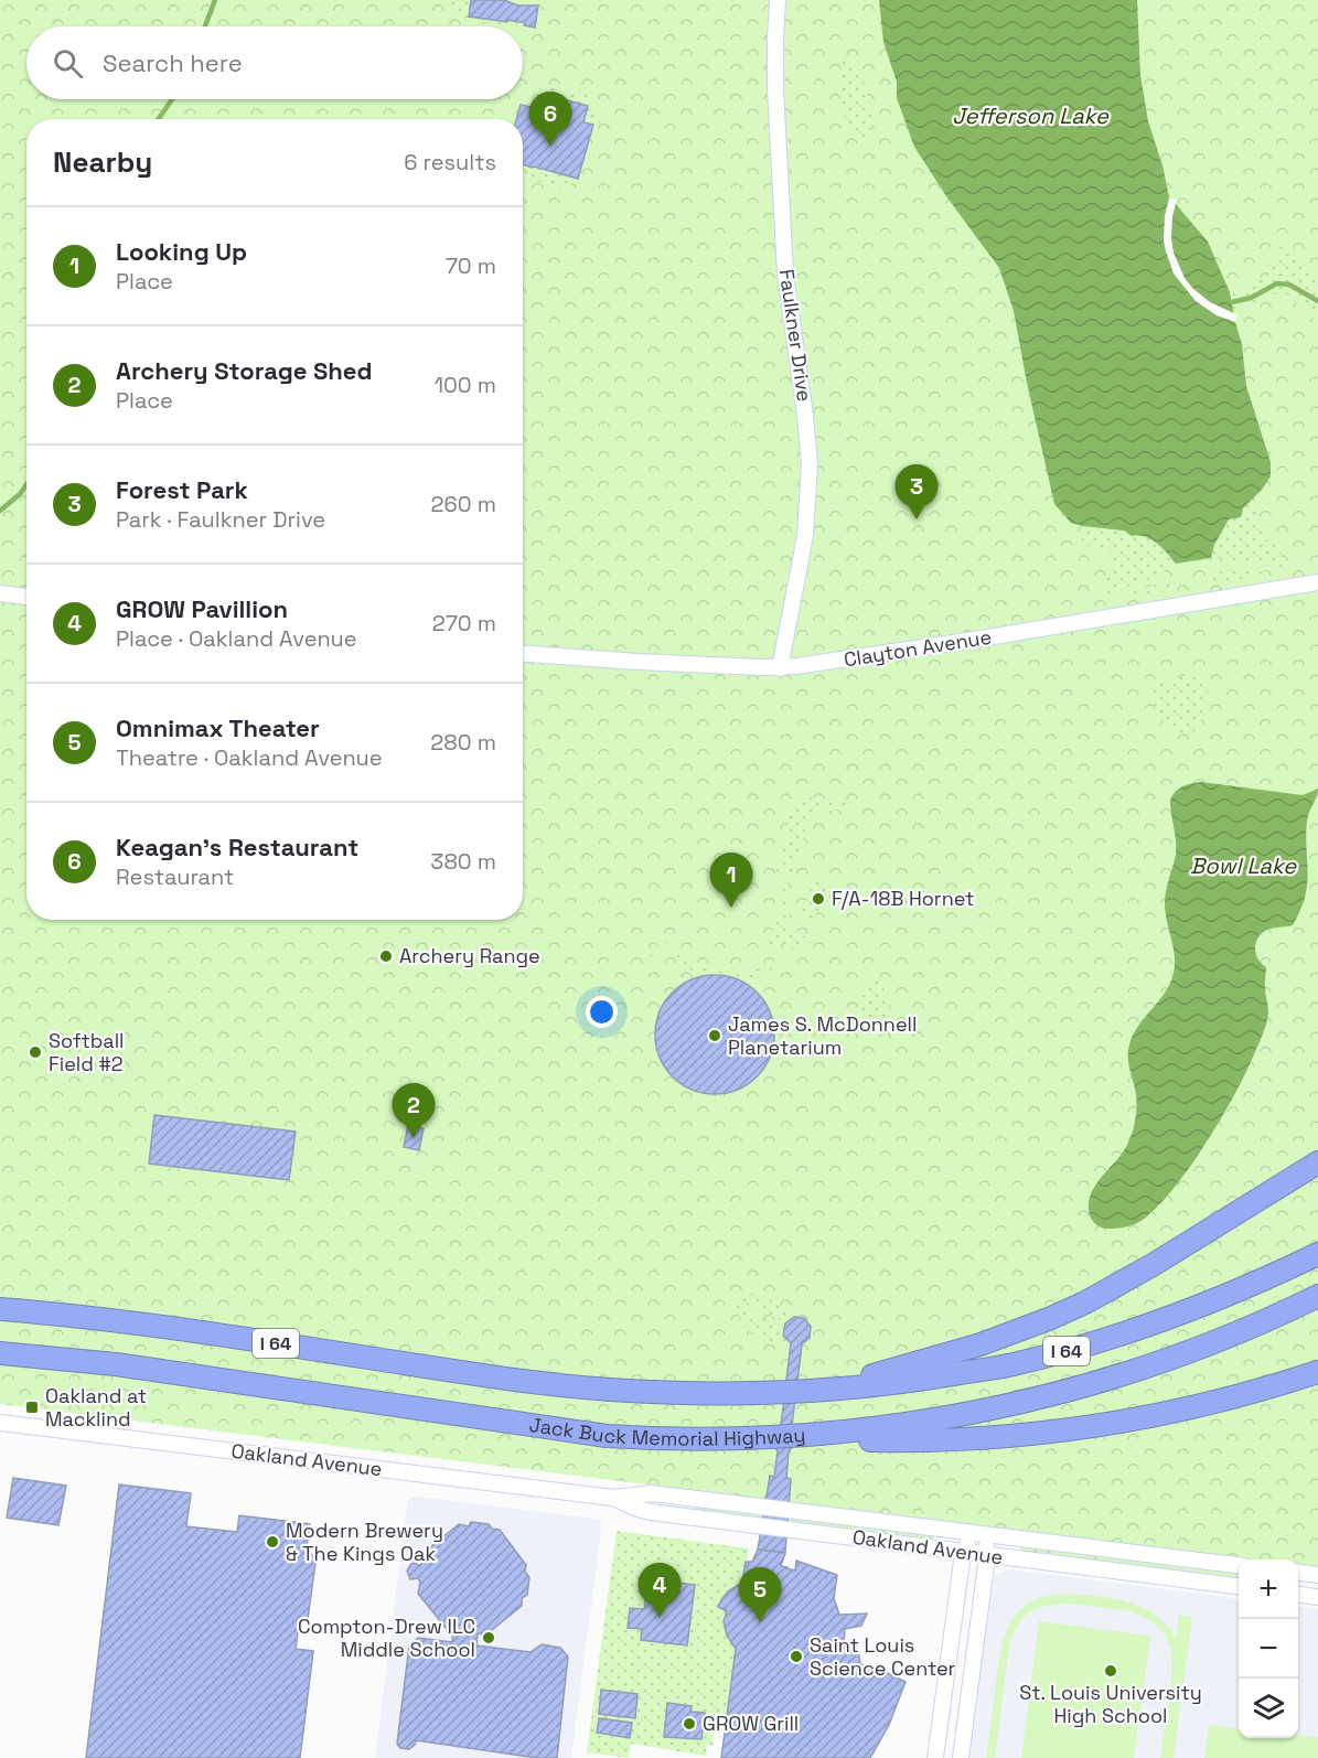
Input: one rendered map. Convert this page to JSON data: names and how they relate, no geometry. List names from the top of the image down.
{
  "streets": {
    "highway": ["I 64", "Jack Buck Memorial Highway"],
    "street": ["Faulkner Drive", "Clayton Avenue", "Oakland Avenue"]
  },
  "crossings": [
    ["Faulkner Drive", "Clayton Avenue"]
  ],
  "water": ["Jefferson Lake", "Bowl Lake"],
  "places": {
    "other": [
      "F/A-18B Hornet",
      "Archery Range",
      "James S. McDonnell Planetarium",
      "Softball Field #2",
      "Modern Brewery & The Kings Oak",
      "Compton-Drew ILC Middle School",
      "Saint Louis Science Center",
      "St. Louis University High School",
      "GROW Grill"
    ],
    "transit": ["Oakland at Macklind"]
  },
  "page": {
    "search": "Search here",
    "pins": [
      "6",
      "3",
      "1",
      "2",
      "4",
      "5"
    ],
    "heading": ["Nearby", "6 results"],
    "list": [
      {
        "mark": "1",
        "name": "Looking Up",
        "note": "Place",
        "value": "70 m"
      },
      {
        "mark": "2",
        "name": "Archery Storage Shed",
        "note": "Place",
        "value": "100 m"
      },
      {
        "mark": "3",
        "name": "Forest Park",
        "note": "Park · Faulkner Drive",
        "value": "260 m"
      },
      {
        "mark": "4",
        "name": "GROW Pavillion",
        "note": "Place · Oakland Avenue",
        "value": "270 m"
      },
      {
        "mark": "5",
        "name": "Omnimax Theater",
        "note": "Theatre · Oakland Avenue",
        "value": "280 m"
      },
      {
        "mark": "6",
        "name": "Keagan’s Restaurant",
        "note": "Restaurant",
        "value": "380 m"
      }
    ],
    "map_buttons": ["+", "−"]
  }
}
